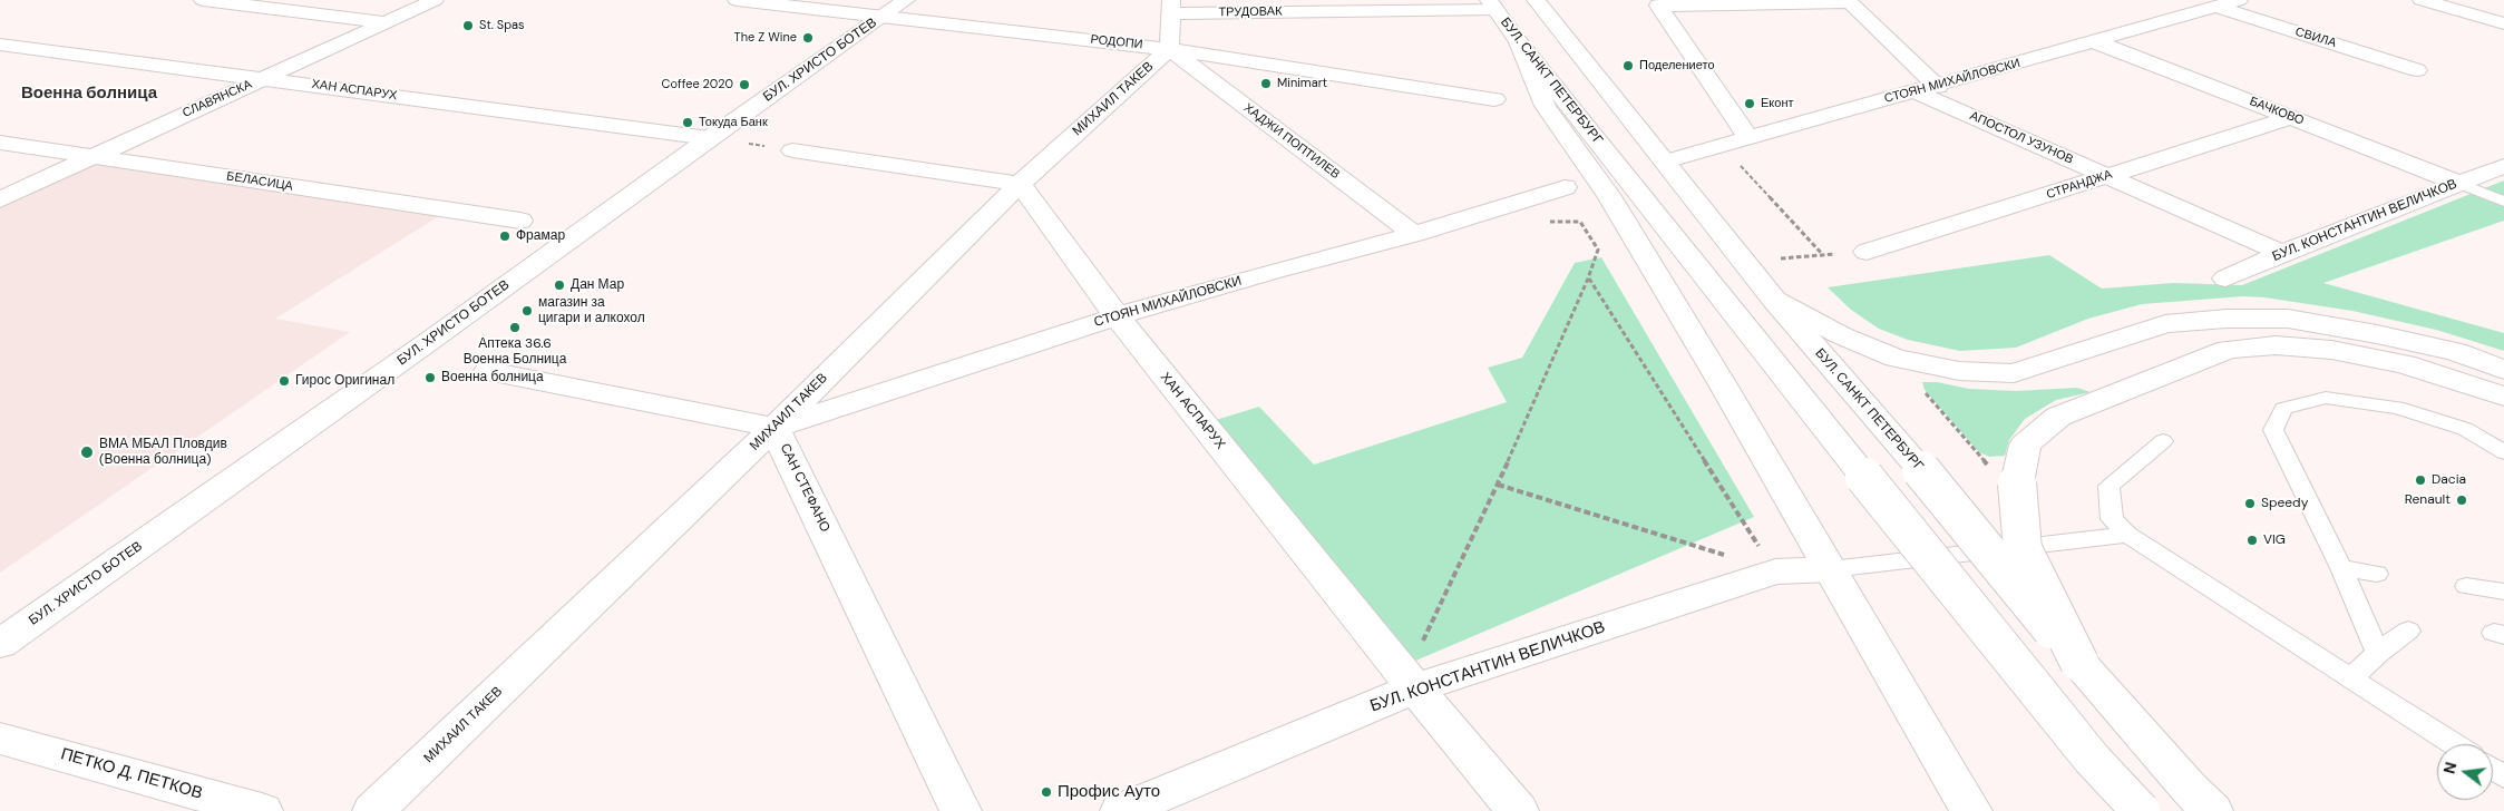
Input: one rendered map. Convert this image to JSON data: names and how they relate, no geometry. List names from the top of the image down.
{
  "streets": {
    "street": [
      "ТРУДОВАК",
      "СВИЛА",
      "РОДОПИ",
      "БУЛ. ХРИСТО БОТЕВ",
      "БУЛ. САНКТ ПЕТЕРБУРГ",
      "СТОЯН МИХАЙЛОВСКИ",
      "ХАН АСПАРУХ",
      "СЛАВЯНСКА",
      "МИХАИЛ ТАКЕВ",
      "БАЧКОВО",
      "АПОСТОЛ УЗУНОВ",
      "ХАДЖИ ПОПТИЛЕВ",
      "БЕЛАСИЦА",
      "СТРАНДЖА",
      "БУЛ. КОНСТАНТИН ВЕЛИЧКОВ",
      "САН СТЕФАНО",
      "ПЕТКО Д. ПЕТКОВ"
    ]
  },
  "crossings": [
    ["ТРУДОВАК", "БУЛ. САНКТ ПЕТЕРБУРГ"],
    ["СВИЛА", "СТОЯН МИХАЙЛОВСКИ"],
    ["РОДОПИ", "БУЛ. ХРИСТО БОТЕВ"],
    ["РОДОПИ", "МИХАИЛ ТАКЕВ"],
    ["РОДОПИ", "ХАДЖИ ПОПТИЛЕВ"],
    ["БУЛ. ХРИСТО БОТЕВ", "ХАН АСПАРУХ"],
    ["БУЛ. САНКТ ПЕТЕРБУРГ", "СТОЯН МИХАЙЛОВСКИ"],
    ["СТОЯН МИХАЙЛОВСКИ", "ХАН АСПАРУХ"],
    ["СТОЯН МИХАЙЛОВСКИ", "МИХАИЛ ТАКЕВ"],
    ["СТОЯН МИХАЙЛОВСКИ", "БАЧКОВО"],
    ["СТОЯН МИХАЙЛОВСКИ", "АПОСТОЛ УЗУНОВ"],
    ["СТОЯН МИХАЙЛОВСКИ", "ХАДЖИ ПОПТИЛЕВ"],
    ["СТОЯН МИХАЙЛОВСКИ", "САН СТЕФАНО"],
    ["ХАН АСПАРУХ", "СЛАВЯНСКА"],
    ["ХАН АСПАРУХ", "МИХАИЛ ТАКЕВ"],
    ["ХАН АСПАРУХ", "БУЛ. КОНСТАНТИН ВЕЛИЧКОВ"],
    ["СЛАВЯНСКА", "БЕЛАСИЦА"],
    ["МИХАИЛ ТАКЕВ", "ХАДЖИ ПОПТИЛЕВ"],
    ["МИХАИЛ ТАКЕВ", "САН СТЕФАНО"],
    ["БАЧКОВО", "СТРАНДЖА"],
    ["БАЧКОВО", "БУЛ. КОНСТАНТИН ВЕЛИЧКОВ"],
    ["АПОСТОЛ УЗУНОВ", "СТРАНДЖА"],
    ["АПОСТОЛ УЗУНОВ", "БУЛ. КОНСТАНТИН ВЕЛИЧКОВ"]
  ],
  "districts": ["Военна болница"],
  "places": [
    "St. Spas",
    "The Z Wine",
    "Поделението",
    "Minimart",
    "Coffee 2020",
    "Еконт",
    "Токуда Банк",
    "Фрамар",
    "Дан Мар",
    "магазин за цигари и алкохол",
    "Аптека 36.6 Военна Болница",
    "Военна болница",
    "Гирос Оригинал",
    "ВМА МБАЛ Пловдив (Военна болница)",
    "Dacia",
    "Renault",
    "Speedy",
    "VIG",
    "Профис Ауто"
  ],
  "north": "left"
}
